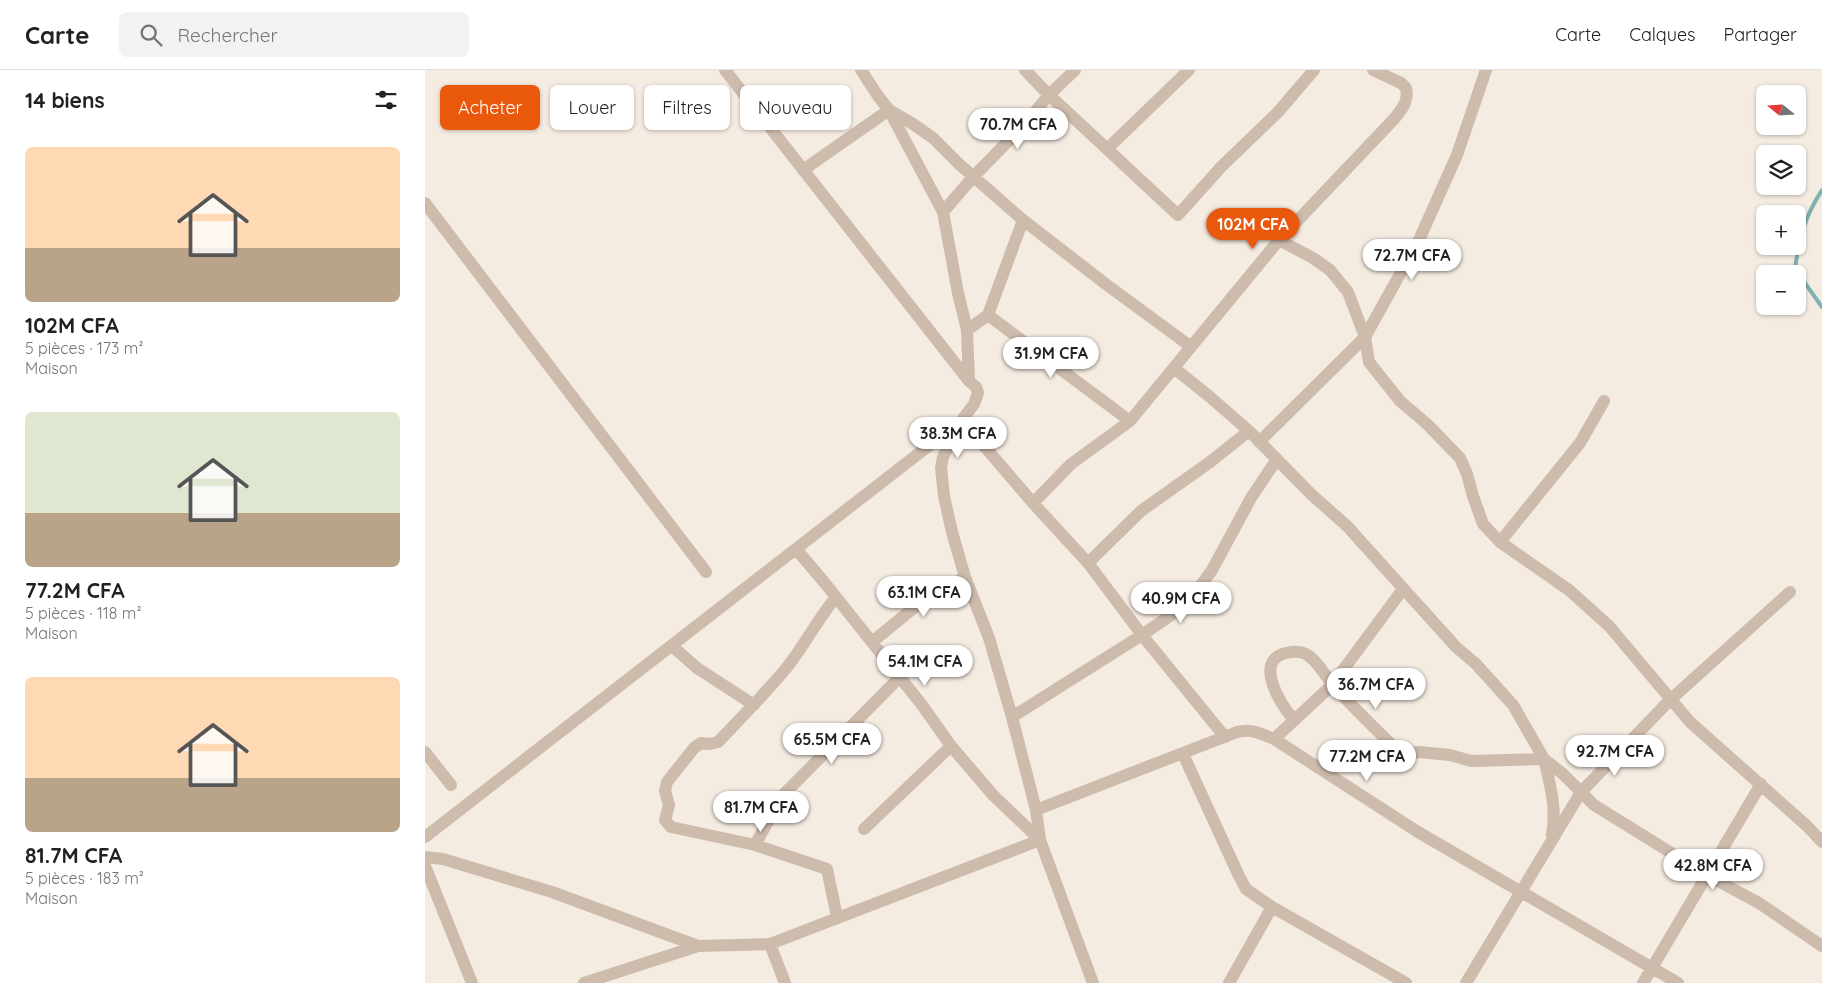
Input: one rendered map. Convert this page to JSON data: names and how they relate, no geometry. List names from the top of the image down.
{
  "north": "left",
  "page": {
    "header": "Carte",
    "search": "Rechercher",
    "nav": ["Carte", "Calques", "Partager"],
    "heading": "14 biens",
    "map_buttons": ["+", "−"],
    "chip": [
      "Acheter",
      "Louer",
      "Filtres",
      "Nouveau"
    ],
    "price": [
      "70.7M CFA",
      "102M CFA",
      "72.7M CFA",
      "31.9M CFA",
      "38.3M CFA",
      "63.1M CFA",
      "40.9M CFA",
      "54.1M CFA",
      "36.7M CFA",
      "65.5M CFA",
      "92.7M CFA",
      "77.2M CFA",
      "81.7M CFA",
      "42.8M CFA"
    ],
    "list": [
      {
        "name": "102M CFA",
        "note": "5 pièces · 173 m² · Maison"
      },
      {
        "name": "77.2M CFA",
        "note": "5 pièces · 118 m² · Maison"
      },
      {
        "name": "81.7M CFA",
        "note": "5 pièces · 183 m² · Maison"
      }
    ]
  }
}
